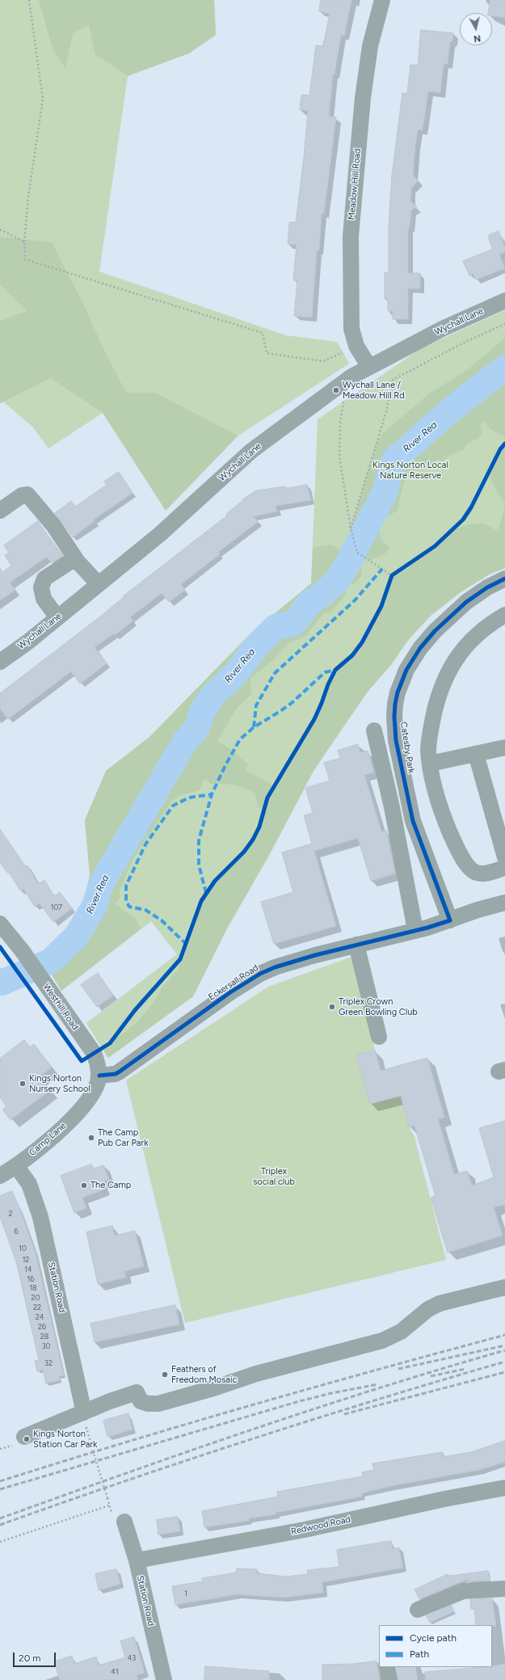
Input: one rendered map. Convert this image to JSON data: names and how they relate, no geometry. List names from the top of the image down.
{
  "streets": {
    "street": [
      "Meadow Hill Road",
      "Wychall Lane",
      "Catesby Park",
      "Eckersall Road",
      "Westhill Road",
      "Camp Lane",
      "Station Road",
      "Redwood Road"
    ]
  },
  "crossings": [
    ["Meadow Hill Road", "Wychall Lane"],
    ["Catesby Park", "Eckersall Road"],
    ["Eckersall Road", "Westhill Road"],
    ["Westhill Road", "Camp Lane"],
    ["Camp Lane", "Station Road"],
    ["Station Road", "Redwood Road"]
  ],
  "water": ["River Rea"],
  "parks": ["Kings Norton Local Nature Reserve", "Triplex social club"],
  "places": [
    "Wychall Lane / Meadow Hill Rd",
    "Triplex Crown Green Bowling Club",
    "Kings Norton Nursery School",
    "The Camp Pub Car Park",
    "The Camp",
    "Feathers of Freedom Mosaic",
    "Kings Norton Station Car Park"
  ],
  "house_numbers": [
    "107",
    "2",
    "6",
    "10",
    "12",
    "14",
    "16",
    "18",
    "20",
    "22",
    "24",
    "26",
    "28",
    "30",
    "32",
    "1",
    "43",
    "41"
  ],
  "legend": ["Cycle path", "Path"],
  "scale_bar": "20 m",
  "north": "bottom"
}
